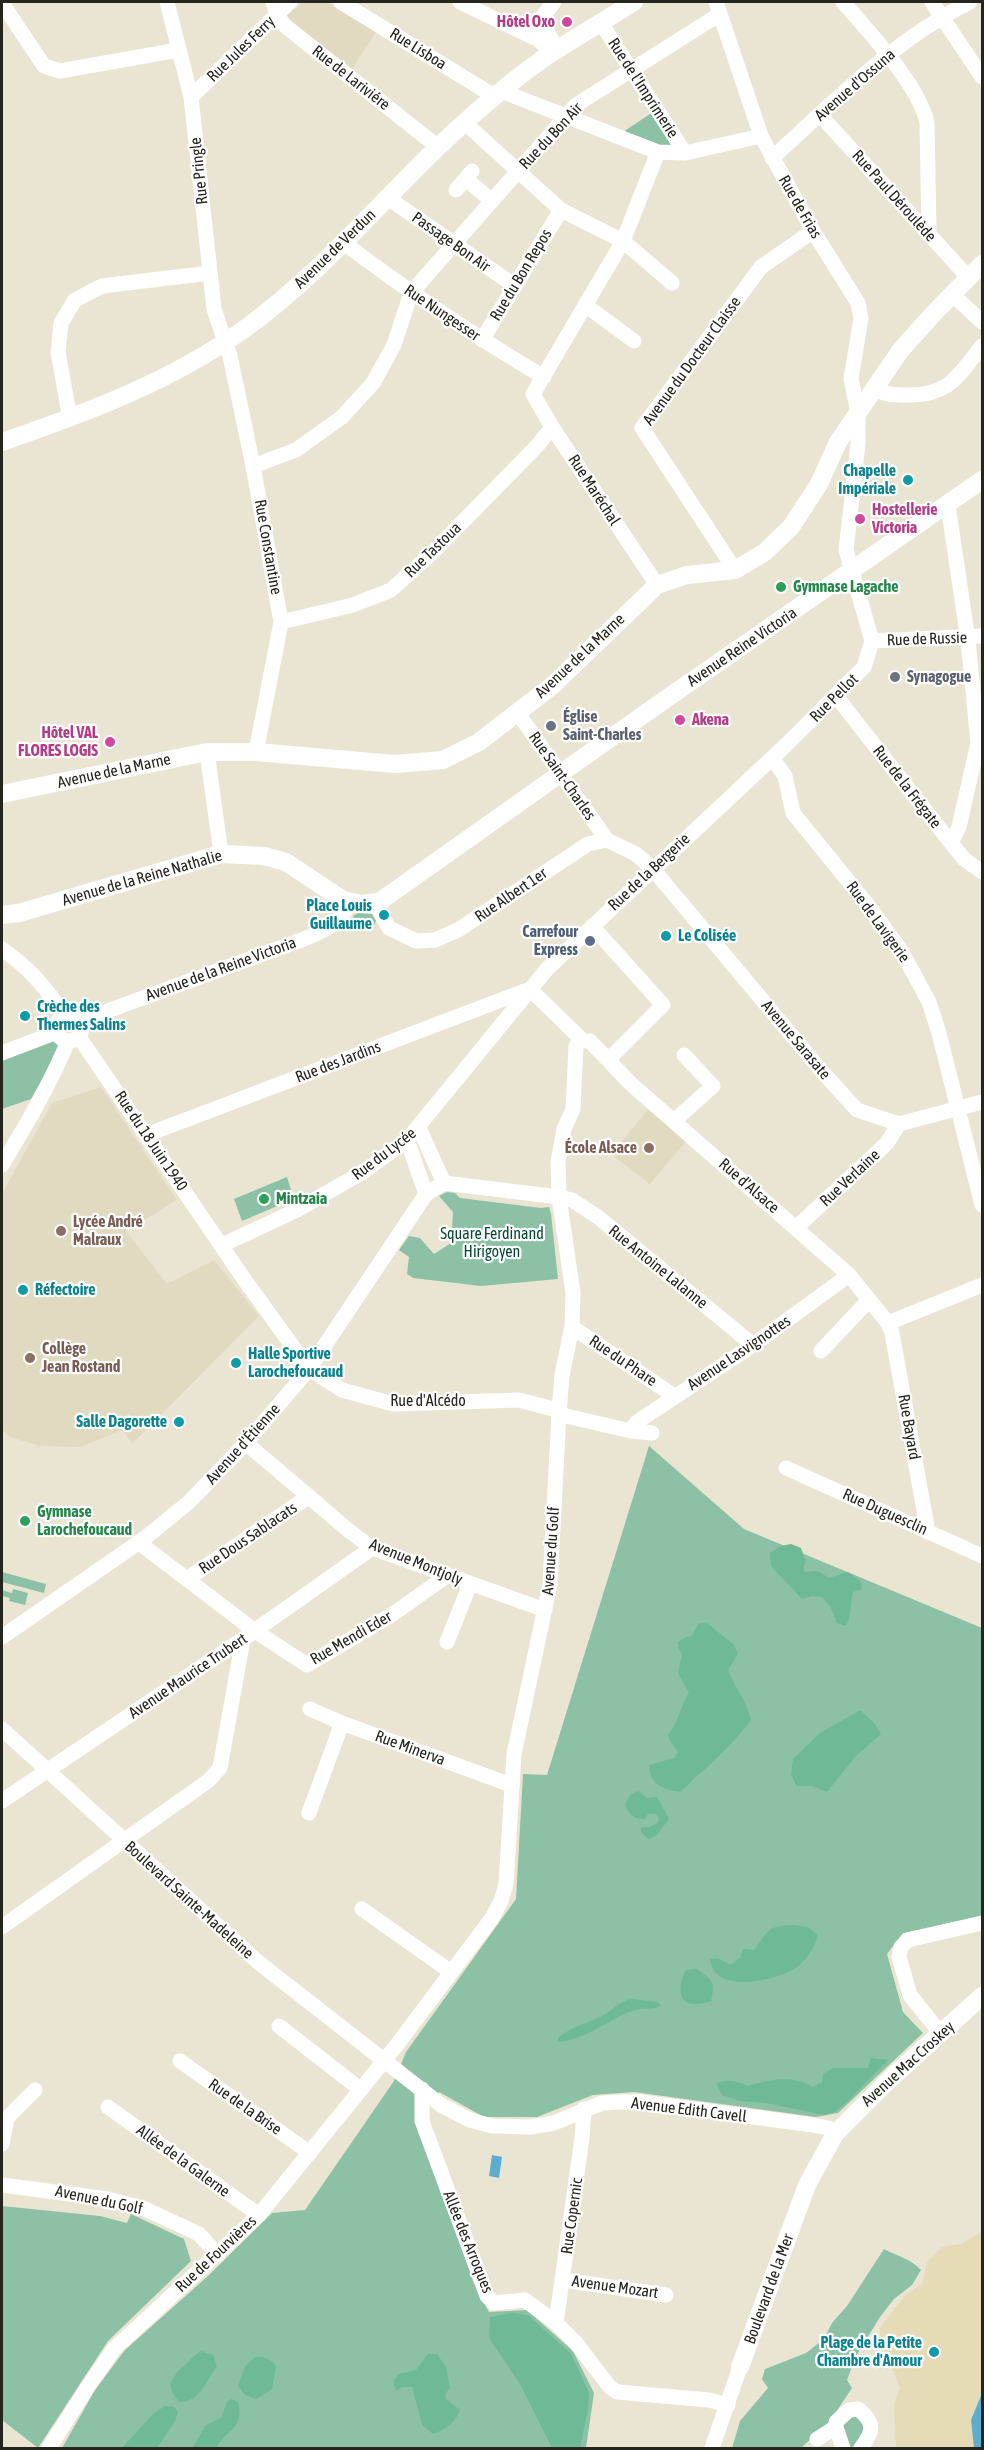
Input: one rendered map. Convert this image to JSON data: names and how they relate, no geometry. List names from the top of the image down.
{
  "streets": {
    "main road": [
      "Avenue de Verdun",
      "Avenue Reine Victoria",
      "Avenue de la Marne",
      "Avenue de la Reine Nathalie",
      "Avenue Mac Croskey",
      "Boulevard de la Mer"
    ],
    "street": [
      "Rue Jules Ferry",
      "Rue Lisboa",
      "Rue de Lariviére",
      "Avenue d'Ossuna",
      "Rue de l'Imprimerie",
      "Rue du Bon Air",
      "Rue Pringle",
      "Rue Paul Déroulède",
      "Rue de Frias",
      "Passage Bon Air",
      "Rue du Bon Repos",
      "Rue Nungesser",
      "Avenue du Docteur Claisse",
      "Rue Maréchal",
      "Rue Constantine",
      "Rue Tastoua",
      "Rue de Russie",
      "Rue Pellot",
      "Rue Saint-Charles",
      "Rue de la Frégate",
      "Rue de la Bergerie",
      "Rue Albert 1er",
      "Rue de Lavigerie",
      "Avenue de la Reine Victoria",
      "Avenue Sarasate",
      "Rue des Jardins",
      "Rue du 18 Juin 1940",
      "Rue du Lycée",
      "Rue Verlaine",
      "Rue d'Alsace",
      "Rue Antoine Lalanne",
      "Avenue Lasvignottes",
      "Rue du Phare",
      "Rue d'Alcédo",
      "Rue Bayard",
      "Avenue d'Étienne",
      "Rue Duguesclin",
      "Rue Dous Sablacats",
      "Avenue du Golf",
      "Avenue Montjoly",
      "Rue Mendi Eder",
      "Avenue Maurice Trubert",
      "Rue Minerva",
      "Boulevard Sainte-Madeleine",
      "Rue de la Brise",
      "Avenue Edith Cavell",
      "Allée de la Galerne",
      "Rue Copernic",
      "Allée des Arroques",
      "Rue de Fourvières",
      "Avenue Mozart"
    ]
  },
  "crossings": [
    ["Rue Jules Ferry", "Rue de Lariviére"],
    ["Rue Jules Ferry", "Rue Pringle"],
    ["Rue Lisboa", "Rue de l'Imprimerie"],
    ["Rue Lisboa", "Rue du Bon Air"],
    ["Rue Lisboa", "Rue de Frias"],
    ["Rue Lisboa", "Avenue de Verdun"],
    ["Rue de Lariviére", "Avenue de Verdun"],
    ["Avenue d'Ossuna", "Rue Paul Déroulède"],
    ["Avenue d'Ossuna", "Rue de Frias"],
    ["Rue de l'Imprimerie", "Rue du Bon Air"],
    ["Rue de l'Imprimerie", "Avenue de Verdun"],
    ["Rue du Bon Air", "Rue de Frias"],
    ["Rue du Bon Air", "Passage Bon Air"],
    ["Rue du Bon Air", "Rue Nungesser"],
    ["Rue Pringle", "Avenue de Verdun"],
    ["Rue Pringle", "Rue Constantine"],
    ["Rue Paul Déroulède", "Avenue de la Marne"],
    ["Rue de Frias", "Avenue du Docteur Claisse"],
    ["Rue de Frias", "Avenue de la Marne"],
    ["Passage Bon Air", "Avenue de Verdun"],
    ["Passage Bon Air", "Rue du Bon Repos"],
    ["Avenue de Verdun", "Rue Nungesser"],
    ["Avenue de Verdun", "Rue Constantine"],
    ["Rue du Bon Repos", "Rue Nungesser"],
    ["Rue Nungesser", "Rue Maréchal"],
    ["Avenue du Docteur Claisse", "Avenue de la Marne"],
    ["Rue Maréchal", "Rue Tastoua"],
    ["Rue Maréchal", "Avenue de la Marne"],
    ["Rue Constantine", "Rue Tastoua"],
    ["Rue Constantine", "Avenue de la Marne"],
    ["Rue de Russie", "Rue Pellot"],
    ["Avenue Reine Victoria", "Rue Saint-Charles"],
    ["Avenue de la Marne", "Rue Saint-Charles"],
    ["Rue Pellot", "Rue de la Frégate"],
    ["Rue Pellot", "Rue de la Bergerie"],
    ["Rue Pellot", "Rue de Lavigerie"],
    ["Rue Saint-Charles", "Rue Albert 1er"],
    ["Rue de la Bergerie", "Rue de Lavigerie"],
    ["Rue de la Bergerie", "Avenue Sarasate"],
    ["Rue de la Bergerie", "Rue des Jardins"],
    ["Rue de la Bergerie", "Rue du Lycée"],
    ["Rue de la Bergerie", "Rue d'Alsace"],
    ["Avenue de la Reine Nathalie", "Rue Albert 1er"],
    ["Avenue de la Reine Nathalie", "Avenue de la Reine Victoria"],
    ["Avenue Sarasate", "Rue Verlaine"],
    ["Rue des Jardins", "Rue du 18 Juin 1940"],
    ["Rue des Jardins", "Rue du Lycée"],
    ["Rue des Jardins", "Rue d'Alsace"],
    ["Rue du 18 Juin 1940", "Rue du Lycée"],
    ["Rue du 18 Juin 1940", "Rue d'Alcédo"],
    ["Rue du Lycée", "Rue d'Alsace"],
    ["Rue du Lycée", "Rue d'Alcédo"],
    ["Rue Verlaine", "Rue d'Alsace"],
    ["Rue d'Alsace", "Avenue Lasvignottes"],
    ["Rue d'Alsace", "Rue Bayard"],
    ["Rue d'Alsace", "Avenue du Golf"],
    ["Rue Antoine Lalanne", "Avenue Lasvignottes"],
    ["Rue Antoine Lalanne", "Avenue d'Étienne"],
    ["Rue Antoine Lalanne", "Avenue du Golf"],
    ["Avenue Lasvignottes", "Rue du Phare"],
    ["Rue du Phare", "Avenue du Golf"],
    ["Rue d'Alcédo", "Avenue d'Étienne"],
    ["Rue d'Alcédo", "Avenue du Golf"],
    ["Rue Bayard", "Rue Duguesclin"],
    ["Avenue d'Étienne", "Avenue Montjoly"],
    ["Avenue d'Étienne", "Rue Mendi Eder"],
    ["Rue Dous Sablacats", "Avenue Montjoly"],
    ["Rue Dous Sablacats", "Rue Mendi Eder"],
    ["Avenue du Golf", "Avenue Montjoly"],
    ["Avenue du Golf", "Rue Minerva"],
    ["Avenue du Golf", "Boulevard Sainte-Madeleine"],
    ["Avenue du Golf", "Avenue Edith Cavell"],
    ["Avenue du Golf", "Rue de Fourvières"],
    ["Avenue Montjoly", "Rue Mendi Eder"],
    ["Avenue Montjoly", "Avenue Maurice Trubert"],
    ["Rue Mendi Eder", "Avenue Maurice Trubert"],
    ["Avenue Maurice Trubert", "Boulevard Sainte-Madeleine"],
    ["Boulevard Sainte-Madeleine", "Avenue Edith Cavell"],
    ["Boulevard Sainte-Madeleine", "Rue de Fourvières"],
    ["Avenue Mac Croskey", "Avenue Edith Cavell"],
    ["Avenue Mac Croskey", "Boulevard de la Mer"],
    ["Rue de la Brise", "Rue de Fourvières"],
    ["Avenue Edith Cavell", "Rue Copernic"],
    ["Avenue Edith Cavell", "Allée des Arroques"],
    ["Avenue Edith Cavell", "Rue de Fourvières"],
    ["Avenue Edith Cavell", "Boulevard de la Mer"],
    ["Allée de la Galerne", "Rue de Fourvières"],
    ["Rue Copernic", "Allée des Arroques"],
    ["Rue Copernic", "Avenue Mozart"],
    ["Allée des Arroques", "Boulevard de la Mer"]
  ],
  "parks": ["Square Ferdinand Hirigoyen"],
  "places": [
    "Hôtel Oxo",
    "Chapelle Impériale",
    "Hostellerie Victoria",
    "Gymnase Lagache",
    "Synagogue",
    "Akena",
    "Église Saint-Charles",
    "Hôtel VAL FLORES LOGIS",
    "Place Louis Guillaume",
    "Le Colisée",
    "Carrefour Express",
    "Crèche des Thermes Salins",
    "École Alsace",
    "Mintzaia",
    "Lycée André Malraux",
    "Réfectoire",
    "Collège Jean Rostand",
    "Halle Sportive Larochefoucaud",
    "Salle Dagorette",
    "Gymnase Larochefoucaud",
    "Plage de la Petite Chambre d'Amour"
  ]
}
